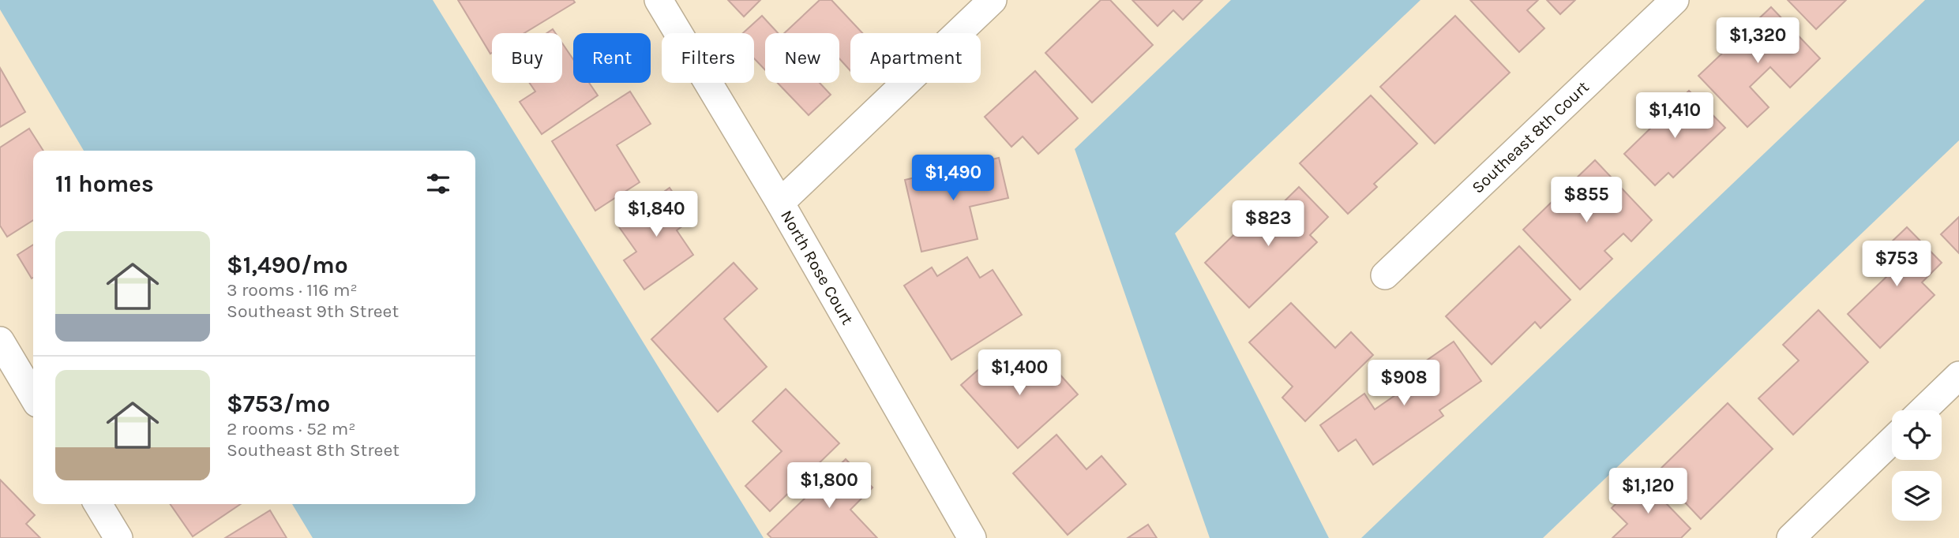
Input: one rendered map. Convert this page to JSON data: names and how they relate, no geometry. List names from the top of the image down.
{
  "streets": {
    "street": ["Southeast 8th Court", "North Rose Court"]
  },
  "page": {
    "price": [
      "$1,320",
      "$1,410",
      "$1,490",
      "$855",
      "$1,840",
      "$823",
      "$753",
      "$1,400",
      "$908",
      "$1,800",
      "$1,120"
    ],
    "chip": [
      "Buy",
      "Rent",
      "Filters",
      "New",
      "Apartment"
    ],
    "heading": "11 homes",
    "list": [
      {
        "name": "$1,490/mo",
        "note": "3 rooms · 116 m² · Southeast 9th Street"
      },
      {
        "name": "$753/mo",
        "note": "2 rooms · 52 m² · Southeast 8th Street"
      }
    ]
  }
}
